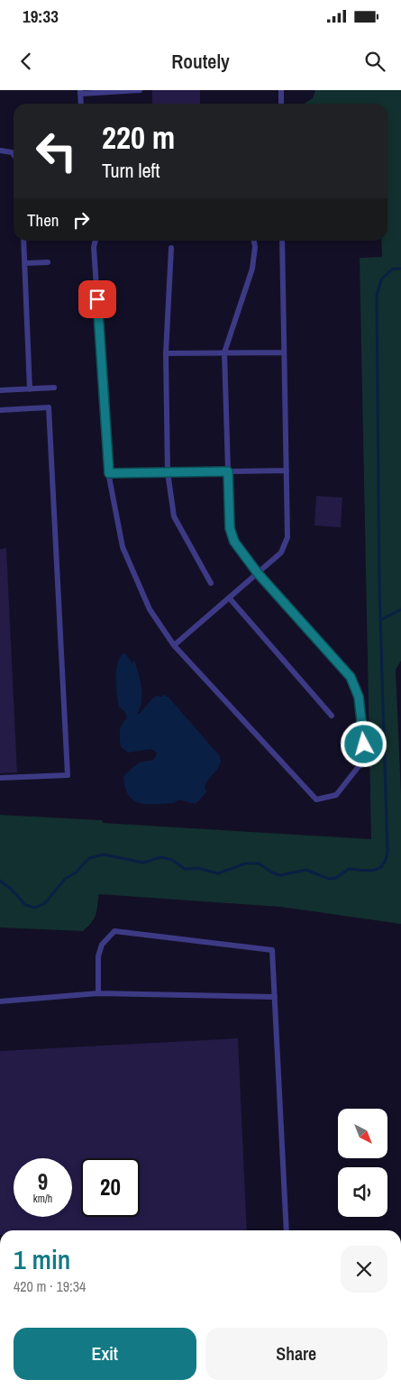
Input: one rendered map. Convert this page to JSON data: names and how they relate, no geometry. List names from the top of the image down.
{
  "north": "bottom right",
  "page": {
    "status": "19:33",
    "header": "Routely",
    "turn": ["220 m", "Turn left"],
    "then": "Then",
    "speed": "9 km/h",
    "limit": "20",
    "heading": ["1 min", "420 m · 19:34"],
    "buttons": ["Exit", "Share"]
  }
}
